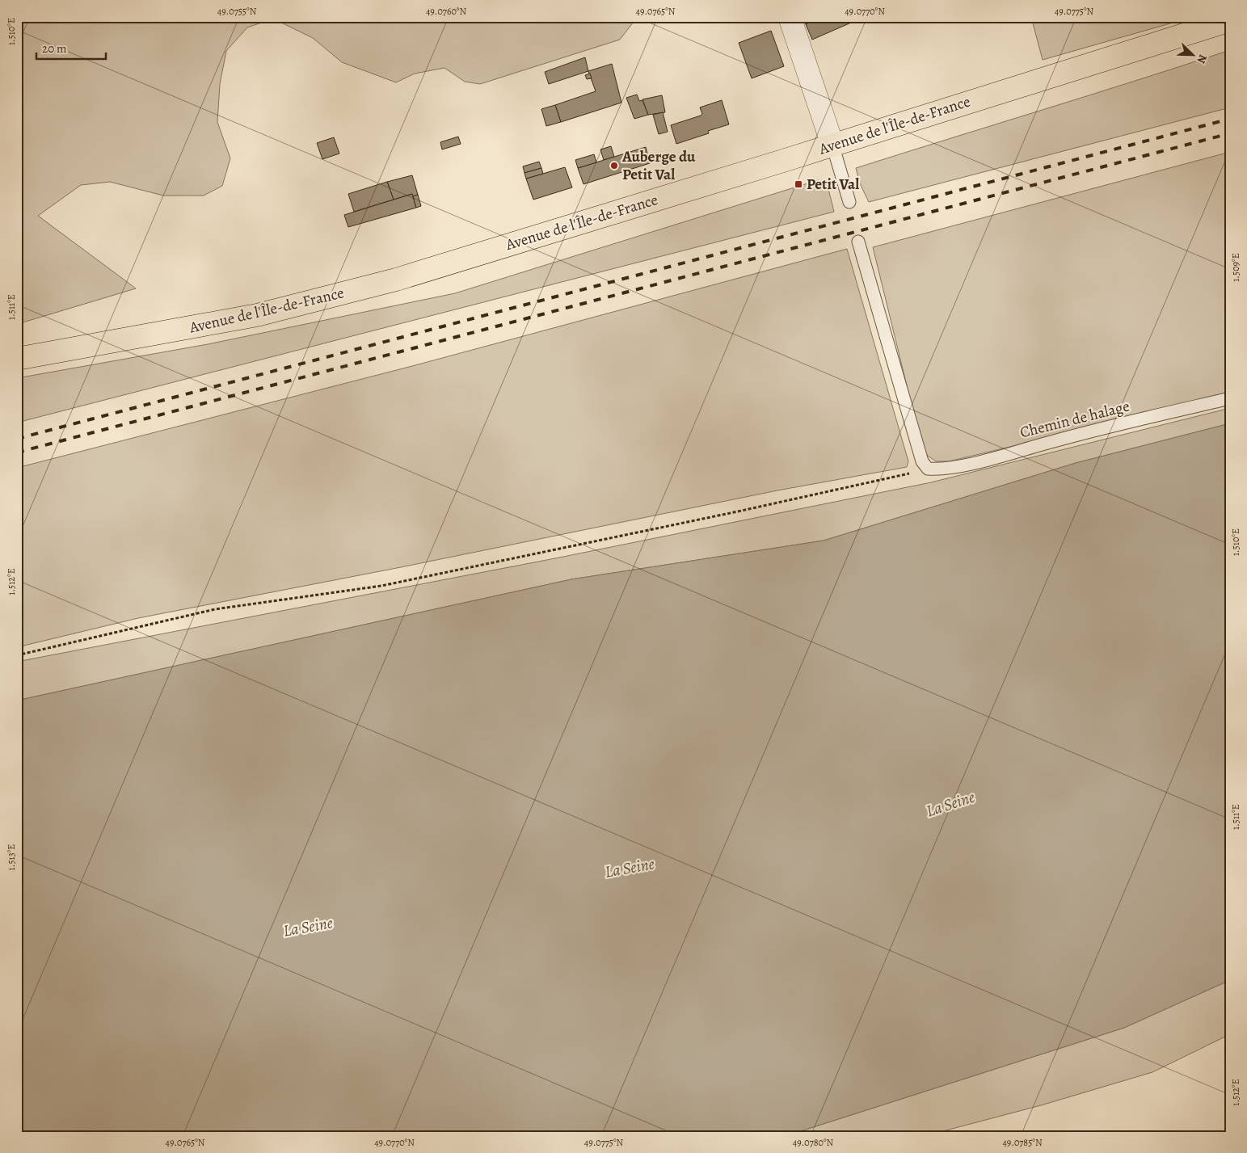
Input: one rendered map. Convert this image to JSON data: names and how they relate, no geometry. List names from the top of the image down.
{
  "streets": {
    "main road": ["Avenue de l'Île-de-France"],
    "lane": ["Chemin de halage"]
  },
  "water": ["La Seine"],
  "places": {
    "other": ["Auberge du Petit Val"],
    "transit": ["Petit Val"]
  },
  "scale_bar": "20 m",
  "north": "bottom right",
  "coordinates": [
    "49.0755°N",
    "49.0760°N",
    "49.0765°N",
    "49.0770°N",
    "49.0775°N",
    "1.510°E",
    "1.509°E",
    "1.511°E",
    "1.512°E",
    "1.513°E",
    "49.0780°N",
    "49.0785°N"
  ]
}
